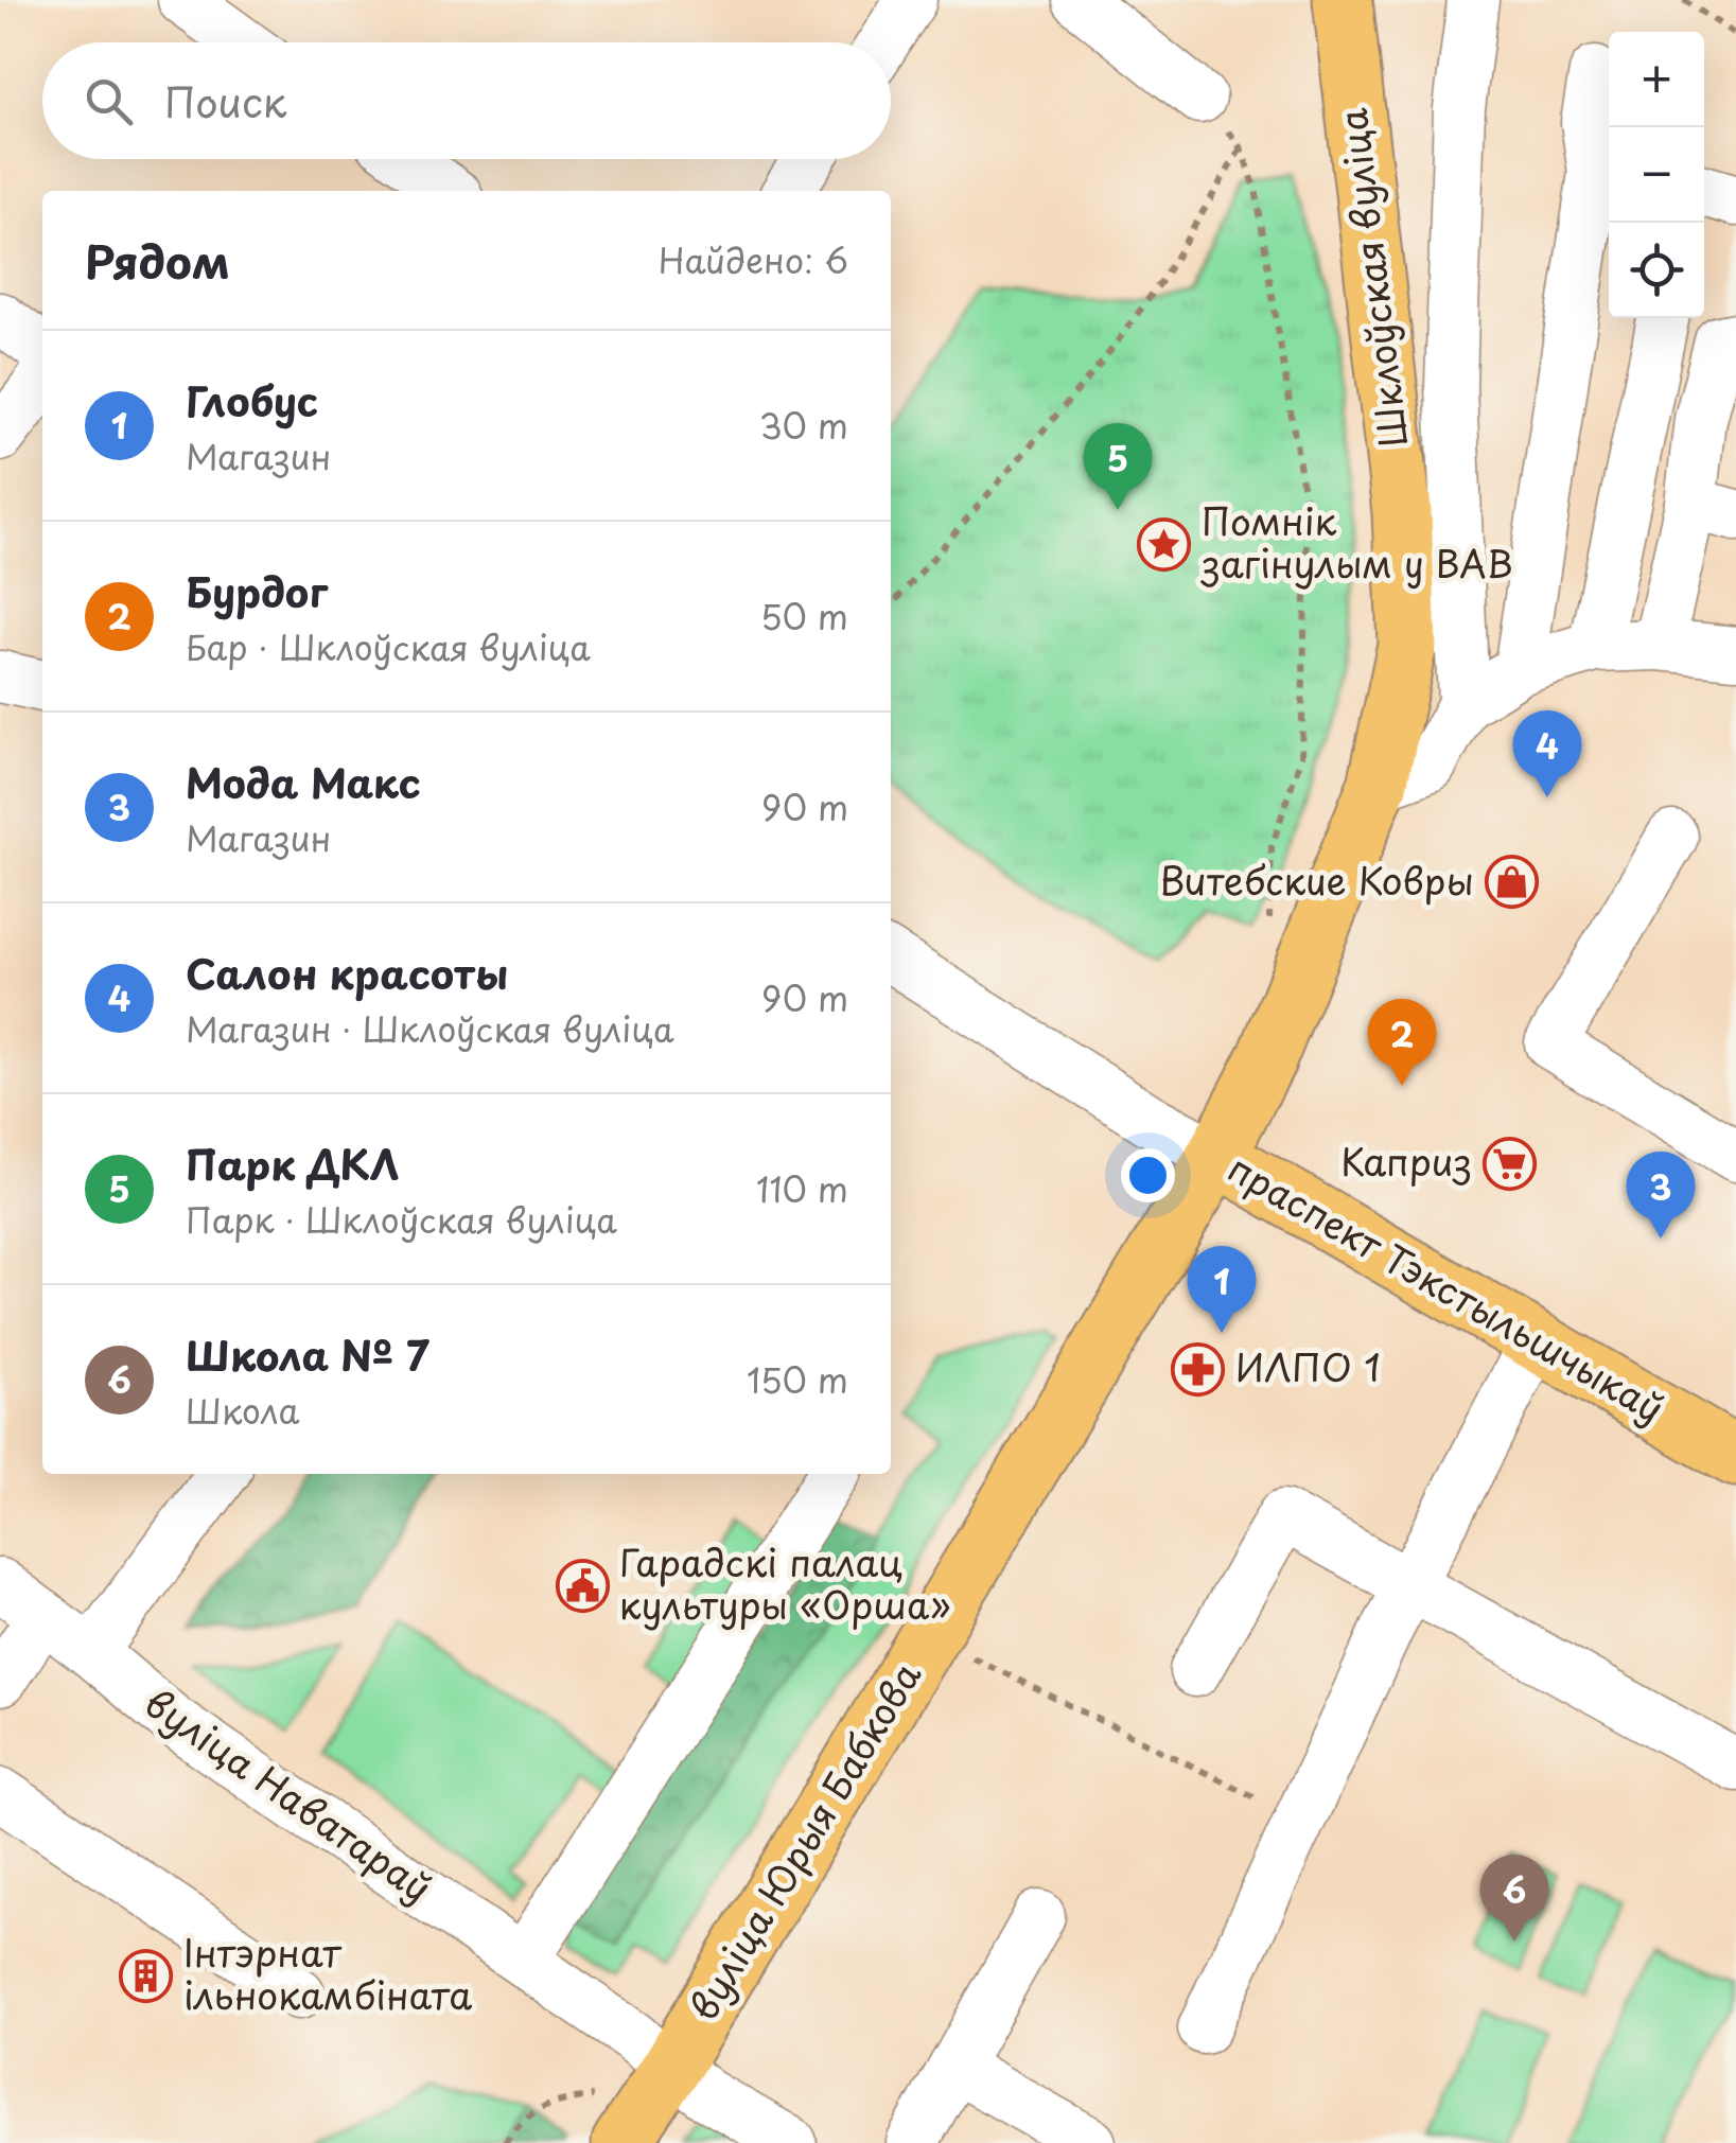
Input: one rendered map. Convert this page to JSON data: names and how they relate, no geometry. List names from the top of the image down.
{
  "streets": {
    "main road": ["Шклоўская вуліца", "праспект Тэкстыльшчыкаў", "вуліца Юрыя Бабкова"],
    "street": ["вуліца Наватараў"]
  },
  "crossings": [
    ["Шклоўская вуліца", "праспект Тэкстыльшчыкаў"],
    ["Шклоўская вуліца", "вуліца Юрыя Бабкова"],
    ["праспект Тэкстыльшчыкаў", "вуліца Юрыя Бабкова"],
    ["вуліца Наватараў", "вуліца Юрыя Бабкова"]
  ],
  "places": {
    "place": ["Помнік загінулым у ВАВ"],
    "shop": ["Витебские Ковры"],
    "supermarket": ["Каприз"],
    "pharmacy": ["ИЛПО 1"],
    "public building": ["Гарадскі палац культуры «Орша»"],
    "building": ["Інтэрнат ільнокамбіната"]
  },
  "page": {
    "map_buttons": ["+", "−"],
    "search": "Поиск",
    "heading": ["Рядом", "Найдено: 6"],
    "list": [
      {
        "mark": "1",
        "name": "Глобус",
        "note": "Магазин",
        "value": "30 m"
      },
      {
        "mark": "2",
        "name": "Бурдог",
        "note": "Бар · Шклоўская вуліца",
        "value": "50 m"
      },
      {
        "mark": "3",
        "name": "Мода Макс",
        "note": "Магазин",
        "value": "90 m"
      },
      {
        "mark": "4",
        "name": "Салон красоты",
        "note": "Магазин · Шклоўская вуліца",
        "value": "90 m"
      },
      {
        "mark": "5",
        "name": "Парк ДКЛ",
        "note": "Парк · Шклоўская вуліца",
        "value": "110 m"
      },
      {
        "mark": "6",
        "name": "Школа № 7",
        "note": "Школа",
        "value": "150 m"
      }
    ],
    "pins": [
      "5",
      "4",
      "2",
      "3",
      "1",
      "6"
    ]
  }
}
